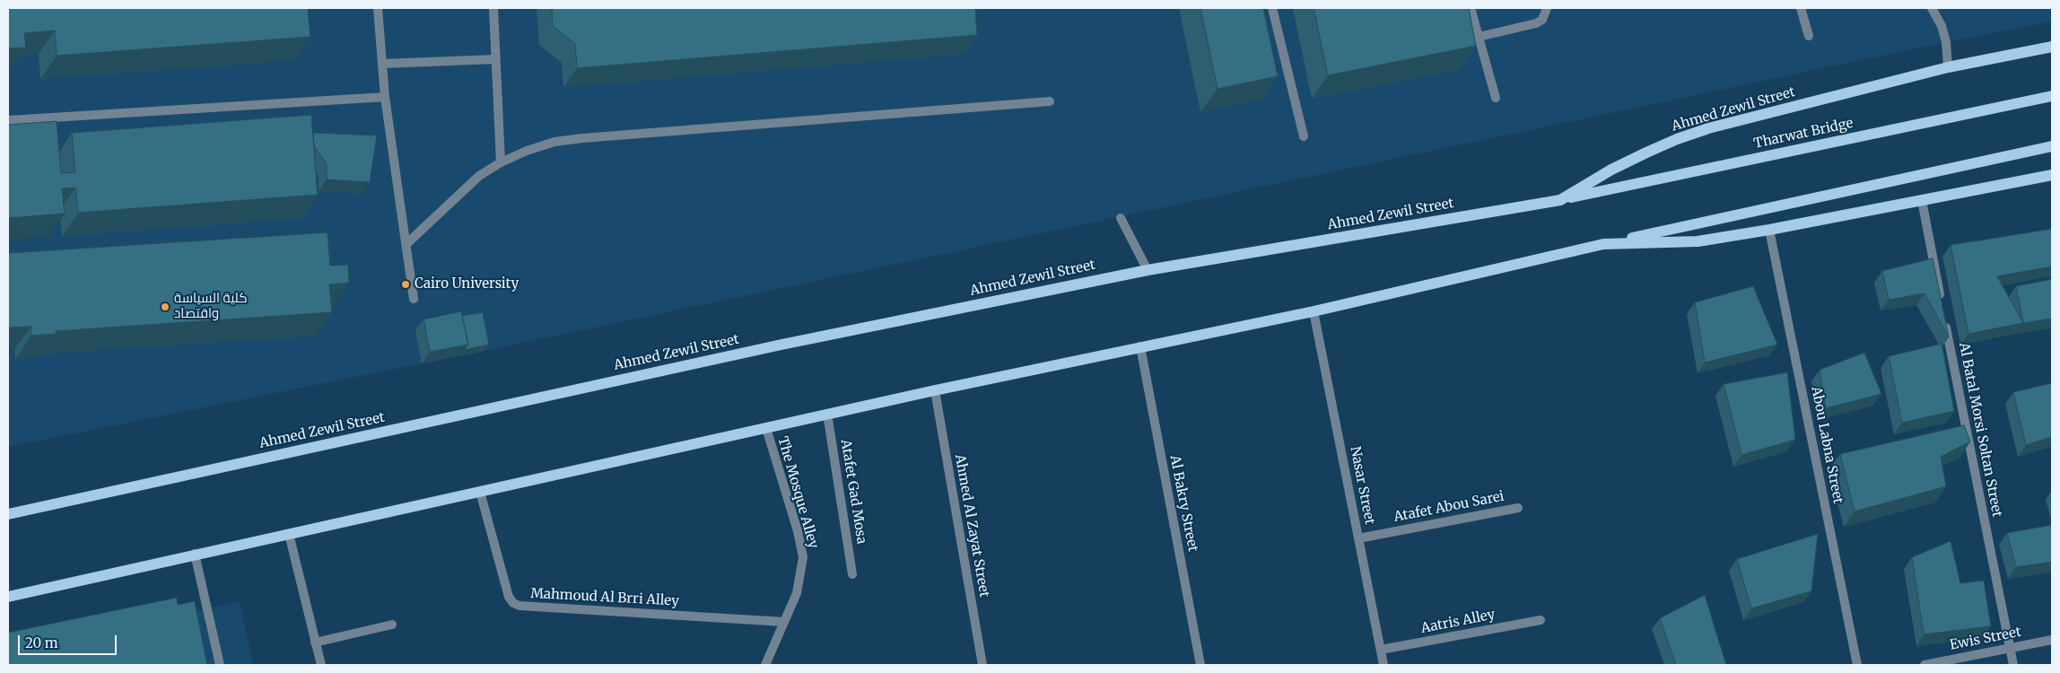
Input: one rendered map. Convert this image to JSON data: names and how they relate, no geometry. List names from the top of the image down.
{
  "streets": {
    "main road": ["Ahmed Zewil Street", "Tharwat Bridge"],
    "street": [
      "Al Batal Morsi Soltan Street",
      "Abou Labna Street",
      "Nasar Street",
      "Atafet Gad Mosa",
      "The Mosque Alley",
      "Al Bakry Street",
      "Atafet Abou Sarei",
      "Ahmed Al Zayat Street",
      "Mahmoud Al Brri Alley",
      "Aatris Alley",
      "Ewis Street"
    ]
  },
  "crossings": [
    ["Ahmed Zewil Street", "Tharwat Bridge"],
    ["Al Batal Morsi Soltan Street", "Ewis Street"],
    ["Nasar Street", "Atafet Abou Sarei"],
    ["Nasar Street", "Aatris Alley"],
    ["The Mosque Alley", "Mahmoud Al Brri Alley"]
  ],
  "places": ["Cairo University", "كلية السياسة واقتصاد"],
  "scale_bar": "20 m"
}
